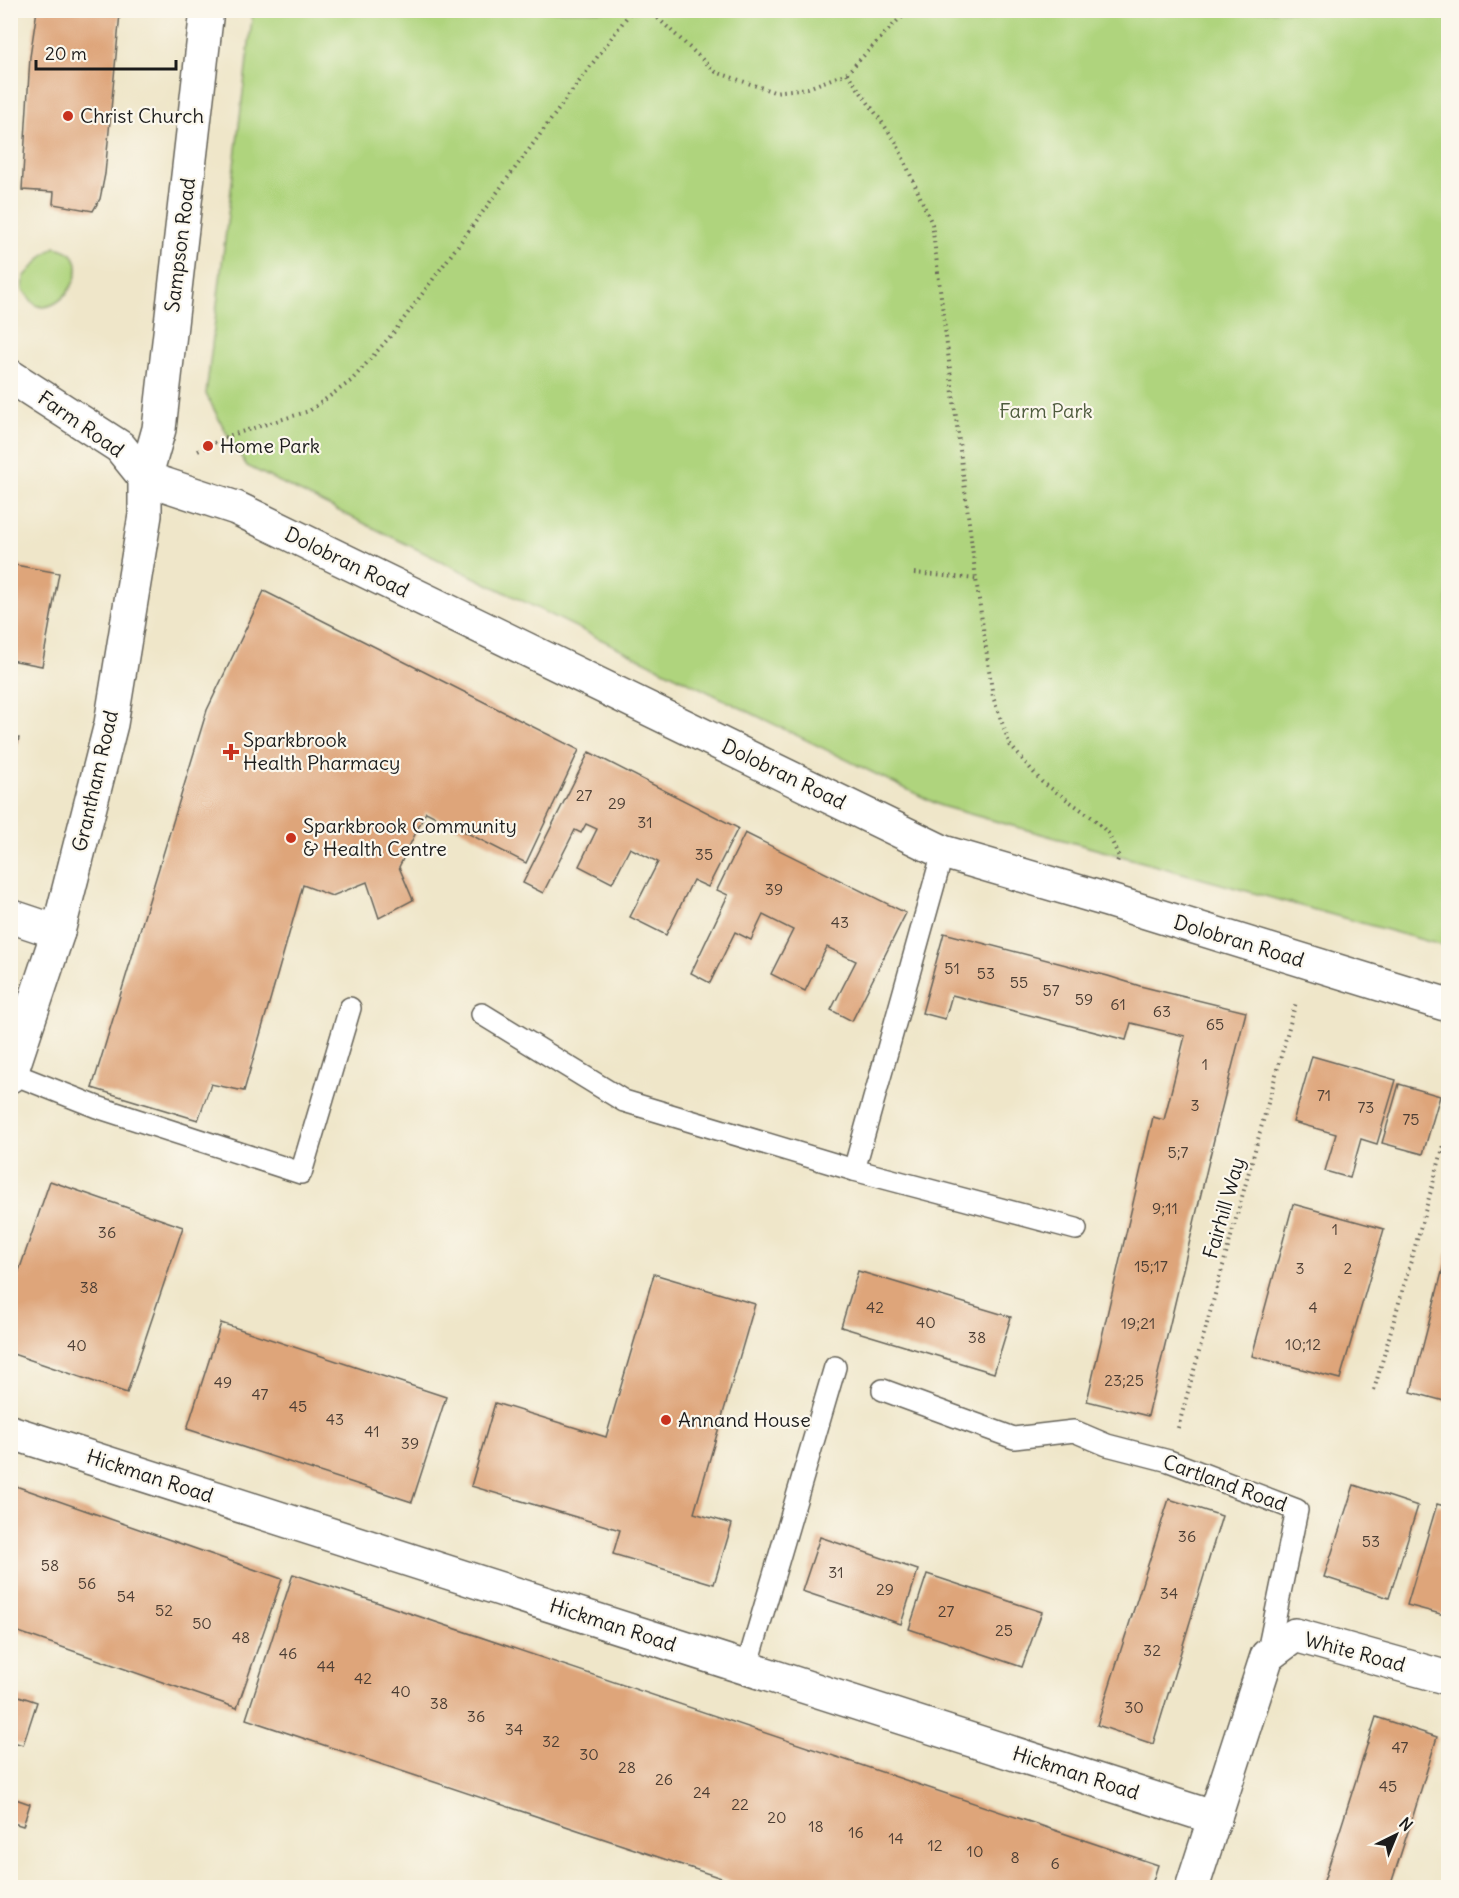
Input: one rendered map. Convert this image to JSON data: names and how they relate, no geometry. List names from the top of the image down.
{
  "streets": {
    "street": [
      "Sampson Road",
      "Farm Road",
      "Dolobran Road",
      "Grantham Road",
      "Hickman Road",
      "Cartland Road",
      "White Road"
    ],
    "path": ["Fairhill Way"]
  },
  "crossings": [
    ["Sampson Road", "Farm Road"],
    ["Sampson Road", "Dolobran Road"],
    ["Sampson Road", "Grantham Road"],
    ["Farm Road", "Dolobran Road"],
    ["Farm Road", "Grantham Road"],
    ["Dolobran Road", "Grantham Road"],
    ["Dolobran Road", "Fairhill Way"],
    ["Fairhill Way", "Cartland Road"],
    ["Hickman Road", "Cartland Road"],
    ["Cartland Road", "White Road"]
  ],
  "parks": ["Farm Park"],
  "places": {
    "other": [
      "Christ Church",
      "Home Park",
      "Sparkbrook Community & Health Centre",
      "Annand House"
    ],
    "health": ["Sparkbrook Health Pharmacy"]
  },
  "house_numbers": [
    "27",
    "29",
    "31",
    "35",
    "39",
    "43",
    "51",
    "53",
    "55",
    "57",
    "59",
    "61",
    "63",
    "65",
    "1",
    "71",
    "3",
    "73",
    "75",
    "5;7",
    "9;11",
    "1",
    "36",
    "15;17",
    "3",
    "2",
    "38",
    "42",
    "4",
    "40",
    "19;21",
    "38",
    "10;12",
    "40",
    "23;25",
    "49",
    "47",
    "45",
    "43",
    "41",
    "39",
    "36",
    "53",
    "58",
    "31",
    "56",
    "29",
    "34",
    "54",
    "52",
    "27",
    "50",
    "25",
    "48",
    "32",
    "46",
    "44",
    "42",
    "40",
    "38",
    "30",
    "36",
    "34",
    "32",
    "47",
    "30",
    "28",
    "26",
    "45",
    "24",
    "22",
    "20",
    "18",
    "16",
    "14",
    "12",
    "10",
    "8",
    "6"
  ],
  "scale_bar": "20 m",
  "north": "top right"
}
